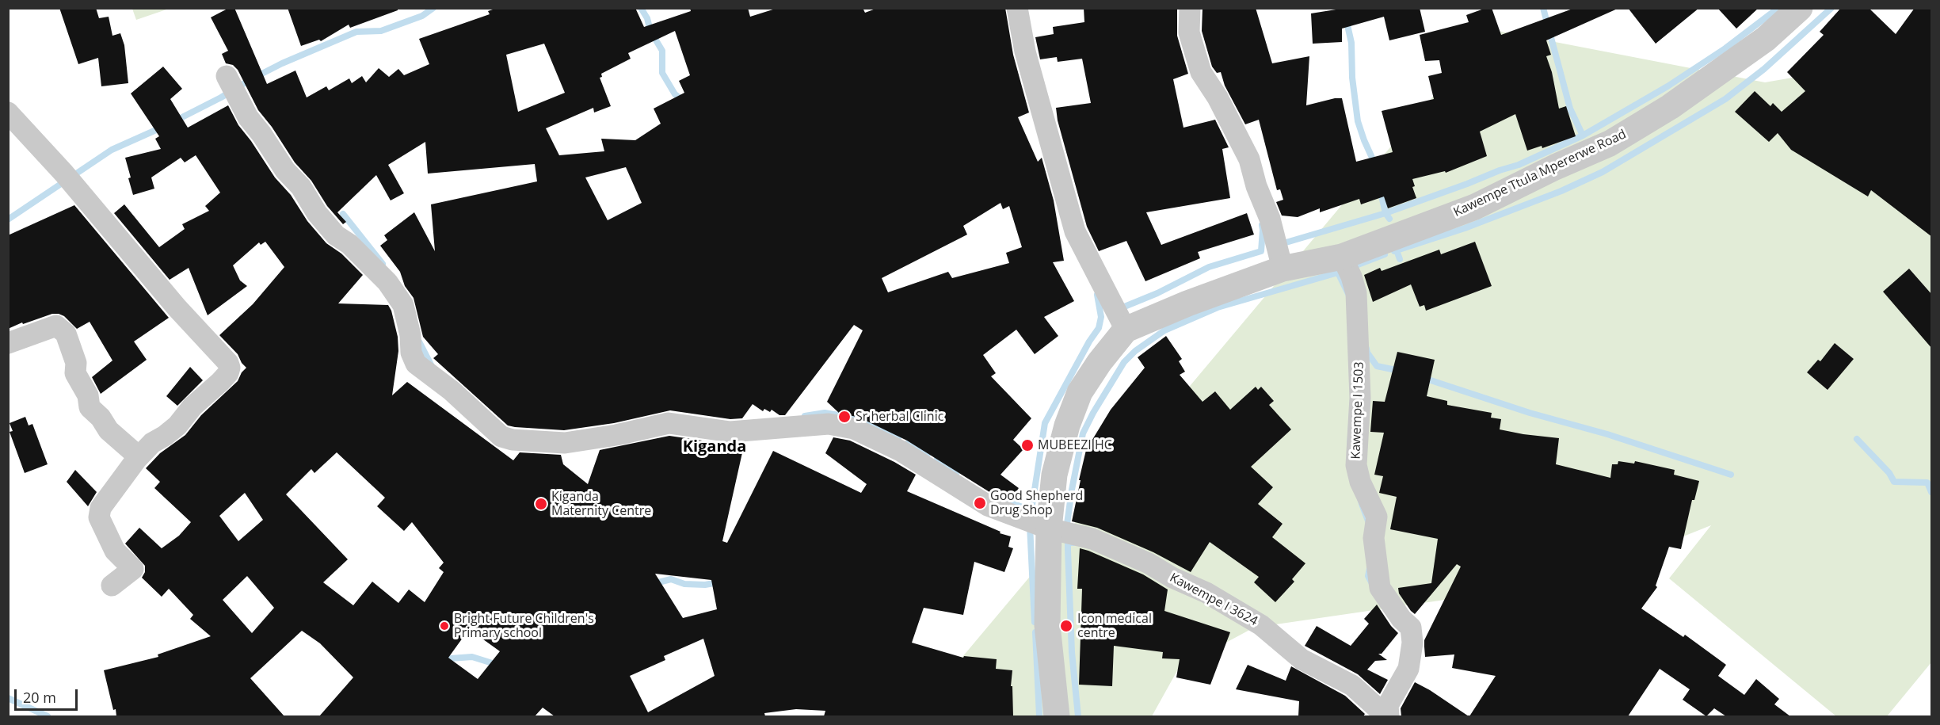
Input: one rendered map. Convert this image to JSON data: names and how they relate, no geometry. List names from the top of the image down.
{
  "streets": {
    "street": ["Kawempe Ttula Mpererwe Road", "Kawempe I 1503", "Kawempe I 3624"]
  },
  "crossings": [
    ["Kawempe Ttula Mpererwe Road", "Kawempe I 1503"],
    ["Kawempe Ttula Mpererwe Road", "Kawempe I 3624"],
    ["Kawempe I 1503", "Kawempe I 3624"]
  ],
  "districts": ["Kiganda"],
  "places": [
    "Sr herbal Clinic",
    "MUBEEZI HC",
    "Good Shepherd Drug Shop",
    "Kiganda Maternity Centre",
    "Bright Future Children's Primary school",
    "Icon medical centre"
  ],
  "scale_bar": "20 m"
}
